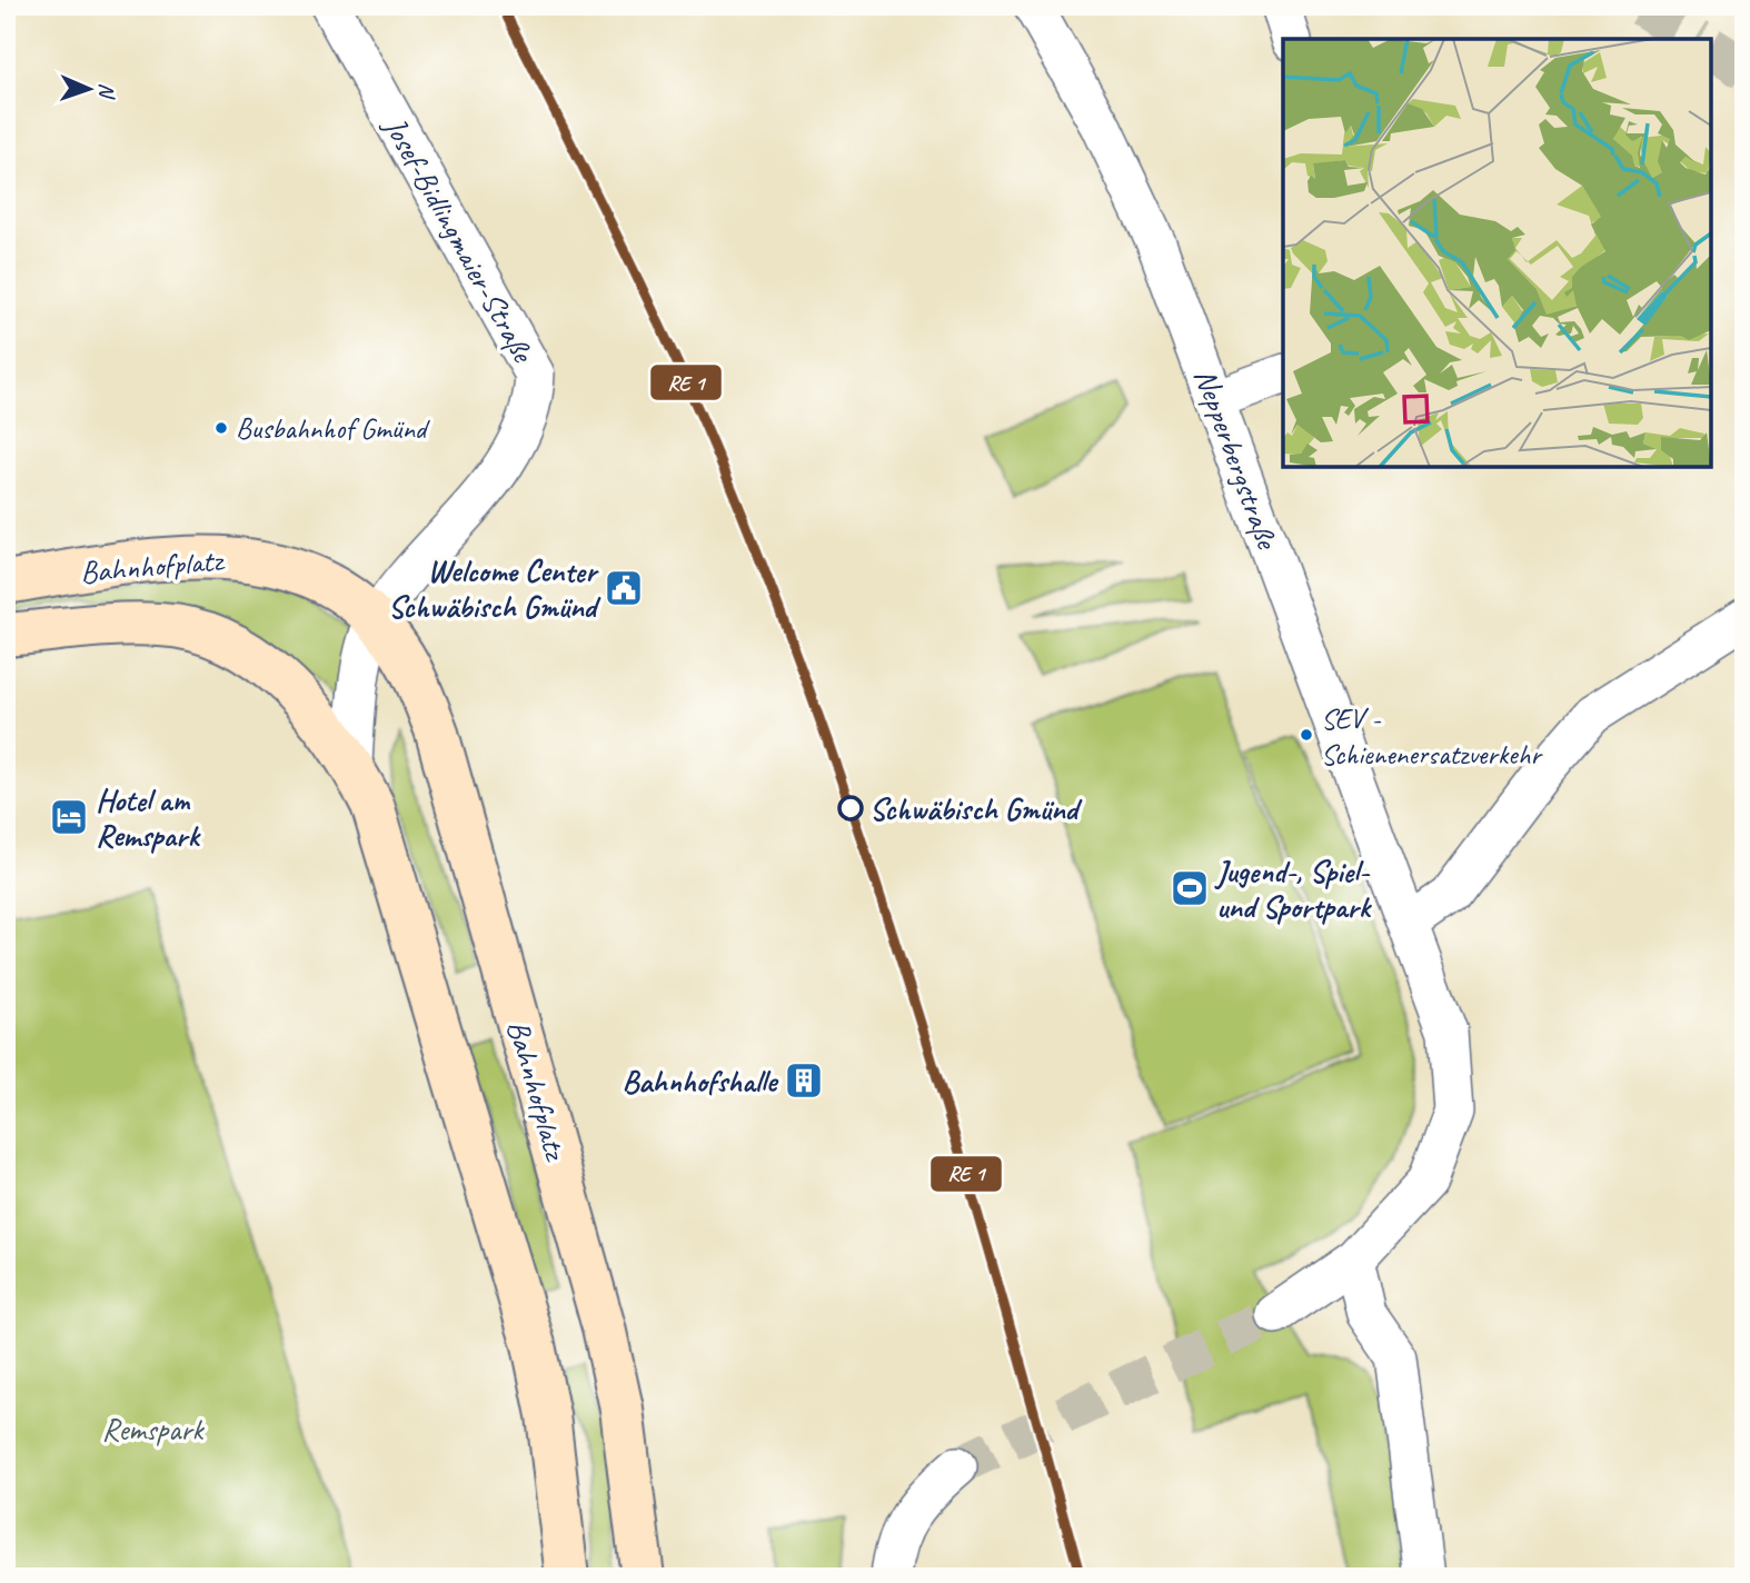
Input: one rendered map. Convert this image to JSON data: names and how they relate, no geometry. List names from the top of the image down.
{
  "streets": {
    "main road": ["Bahnhofplatz"],
    "street": ["Josef-Bidlingmaier-Straße", "Nepperbergstraße"]
  },
  "crossings": [
    ["Josef-Bidlingmaier-Straße", "Bahnhofplatz"]
  ],
  "parks": ["Remspark"],
  "places": {
    "other": ["Busbahnhof Gmünd", "SEV - Schienenersatzverkehr", "Schwäbisch Gmünd"],
    "public building": ["Welcome Center Schwäbisch Gmünd"],
    "hotel": ["Hotel am Remspark"],
    "sports": ["Jugend-, Spiel- und Sportpark"],
    "building": ["Bahnhofshalle"]
  },
  "north": "right"
}
